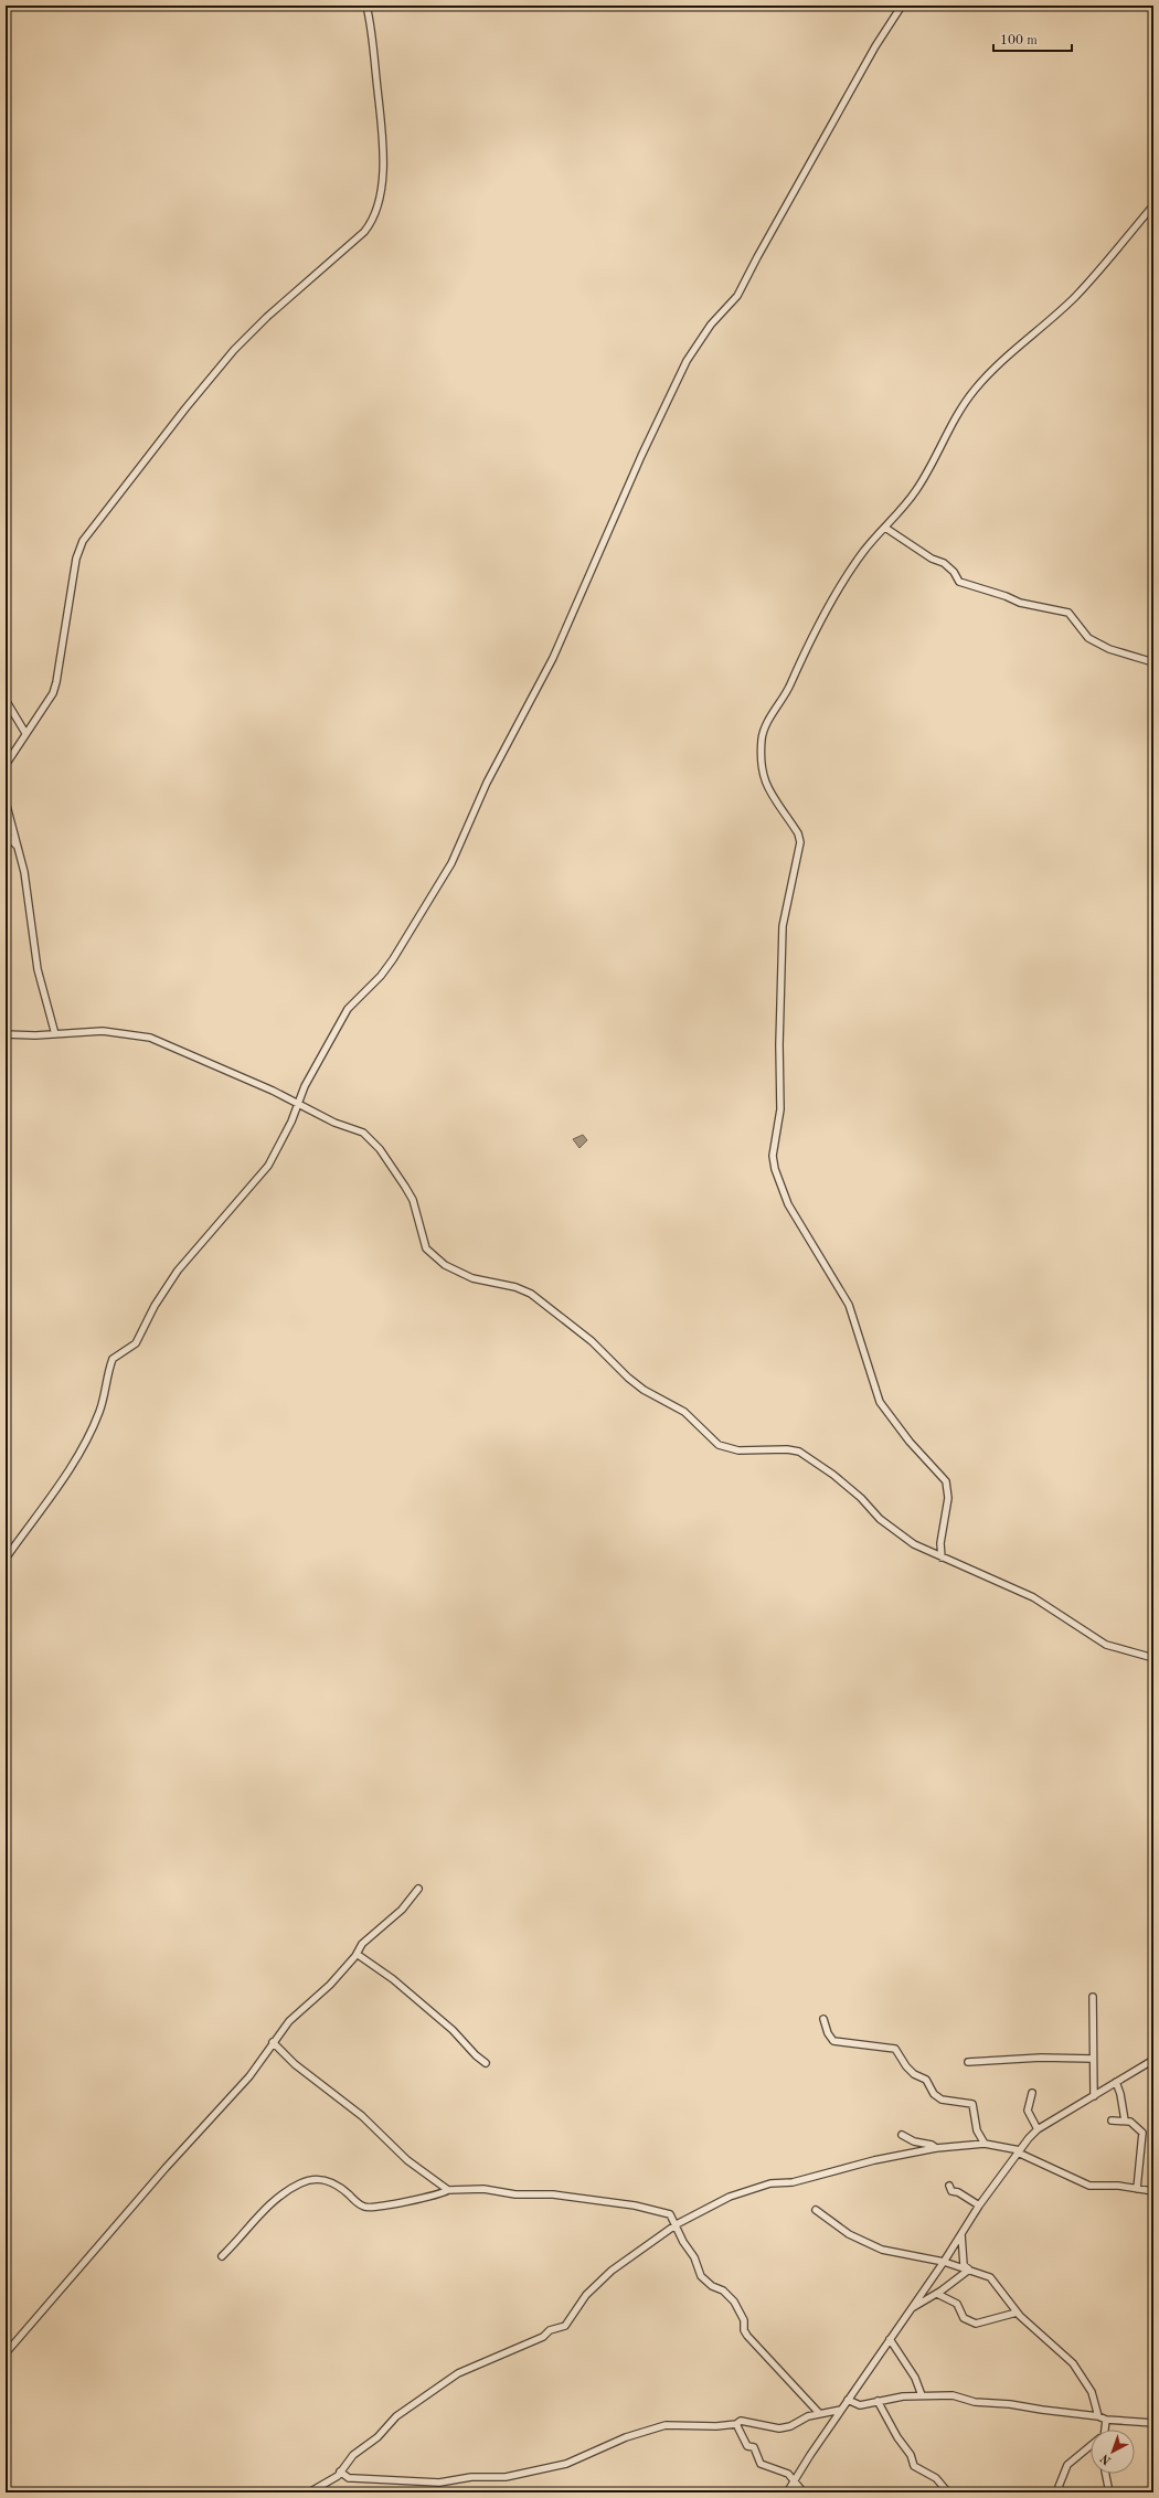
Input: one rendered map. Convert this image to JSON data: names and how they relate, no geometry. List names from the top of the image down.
{
  "scale_bar": "100 m",
  "north": "bottom left"
}
